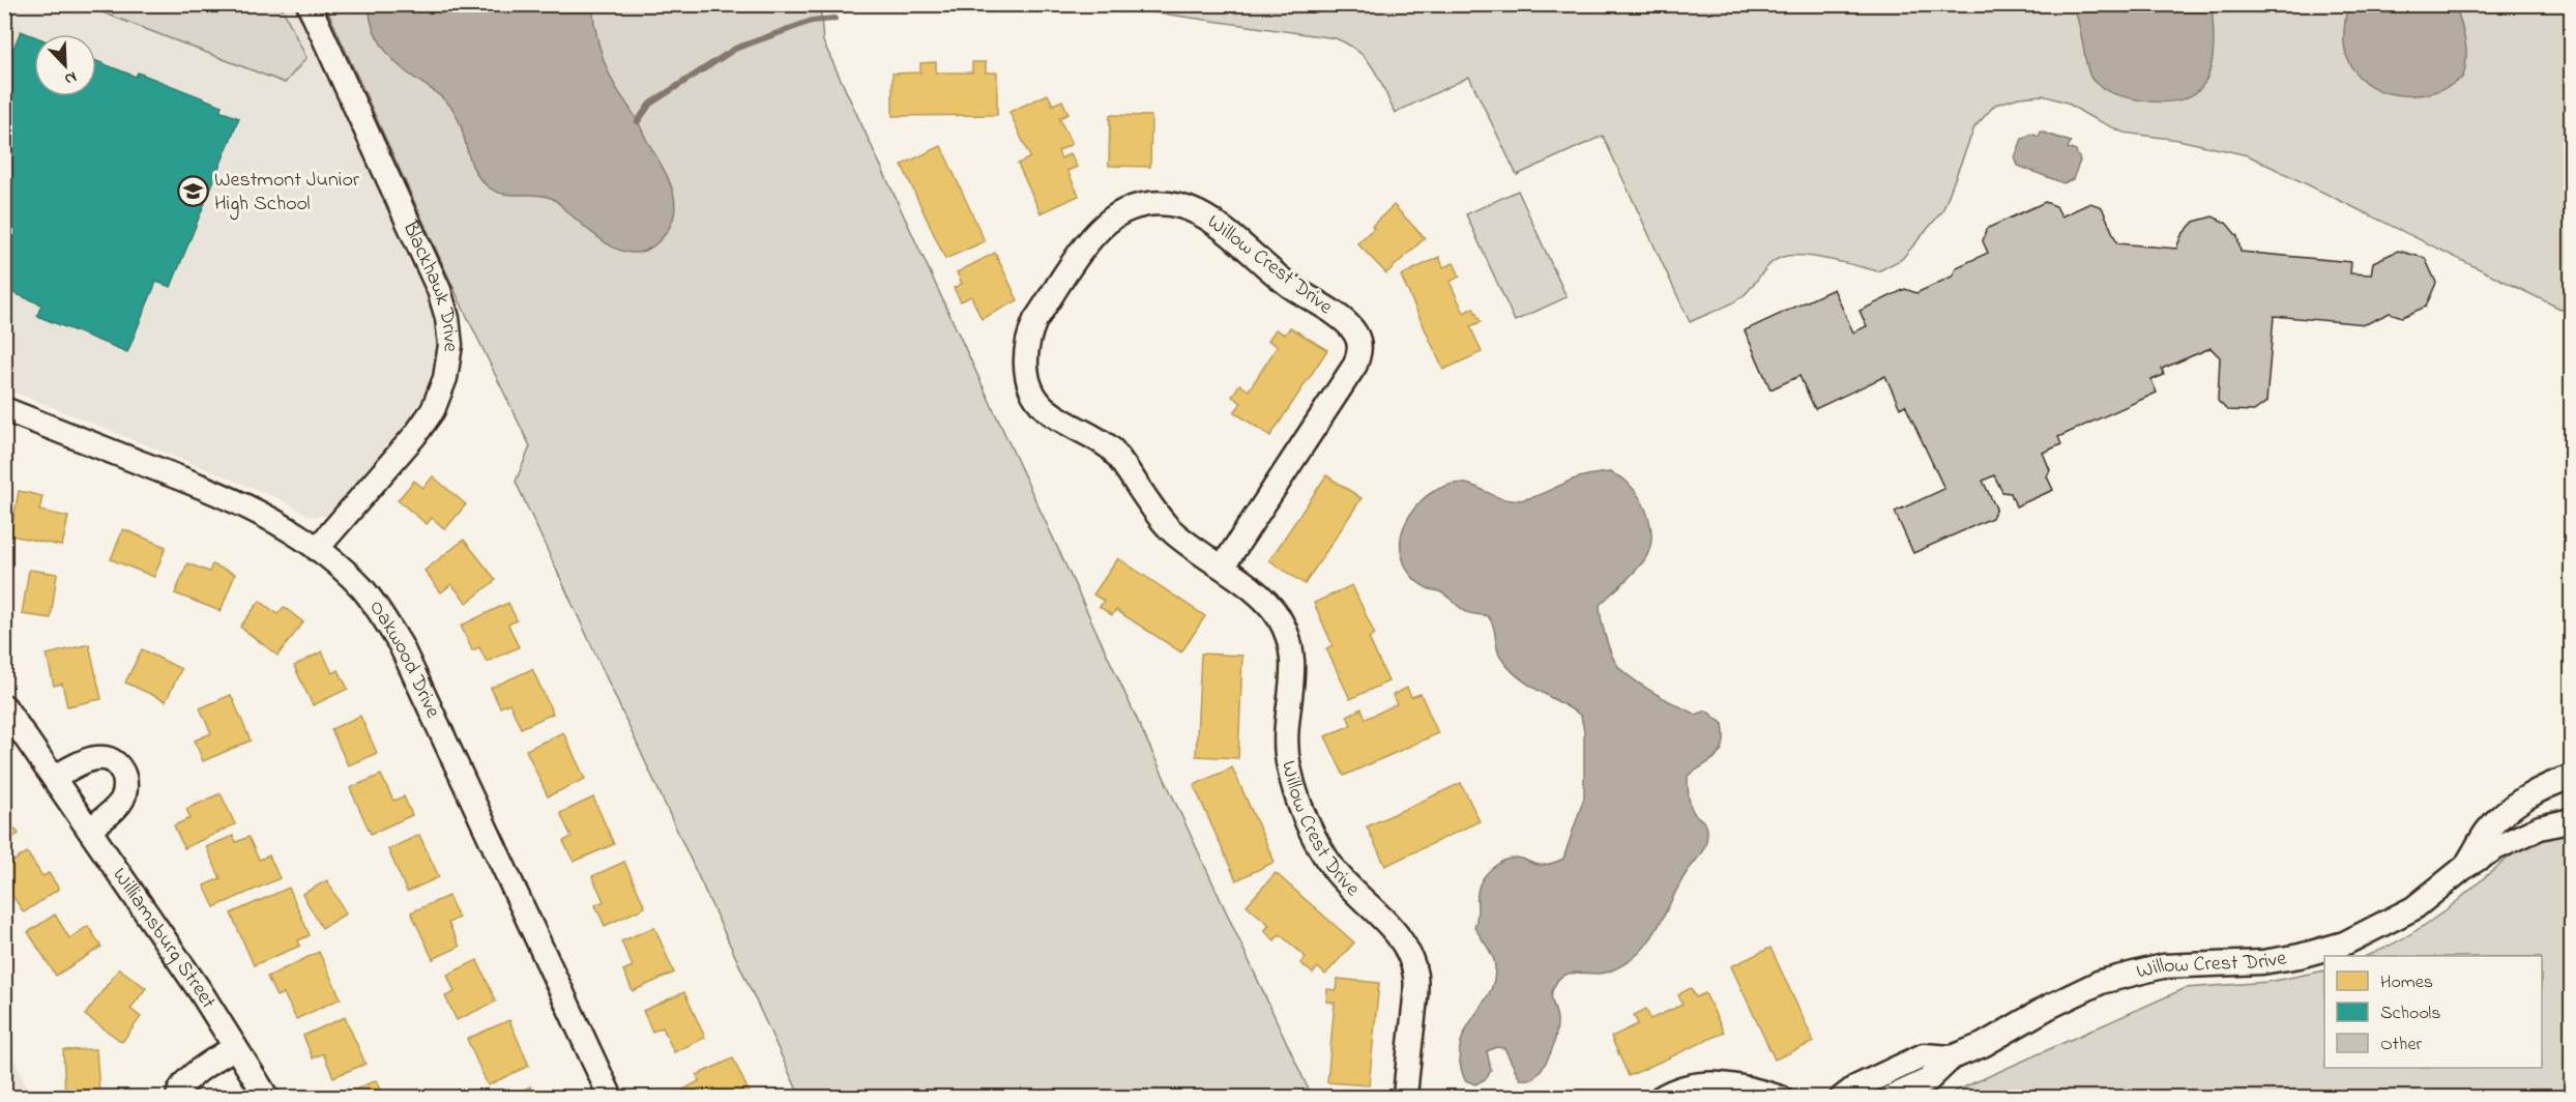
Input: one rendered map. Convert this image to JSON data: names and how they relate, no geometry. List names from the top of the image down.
{
  "streets": {
    "street": [
      "Willow Crest Drive",
      "Blackhawk Drive",
      "Oakwood Drive",
      "Williamsburg Street"
    ]
  },
  "crossings": [
    ["Blackhawk Drive", "Oakwood Drive"]
  ],
  "places": {
    "school or university": ["Westmont Junior High School"]
  },
  "legend": ["Homes", "Schools", "Other"],
  "north": "bottom right"
}
